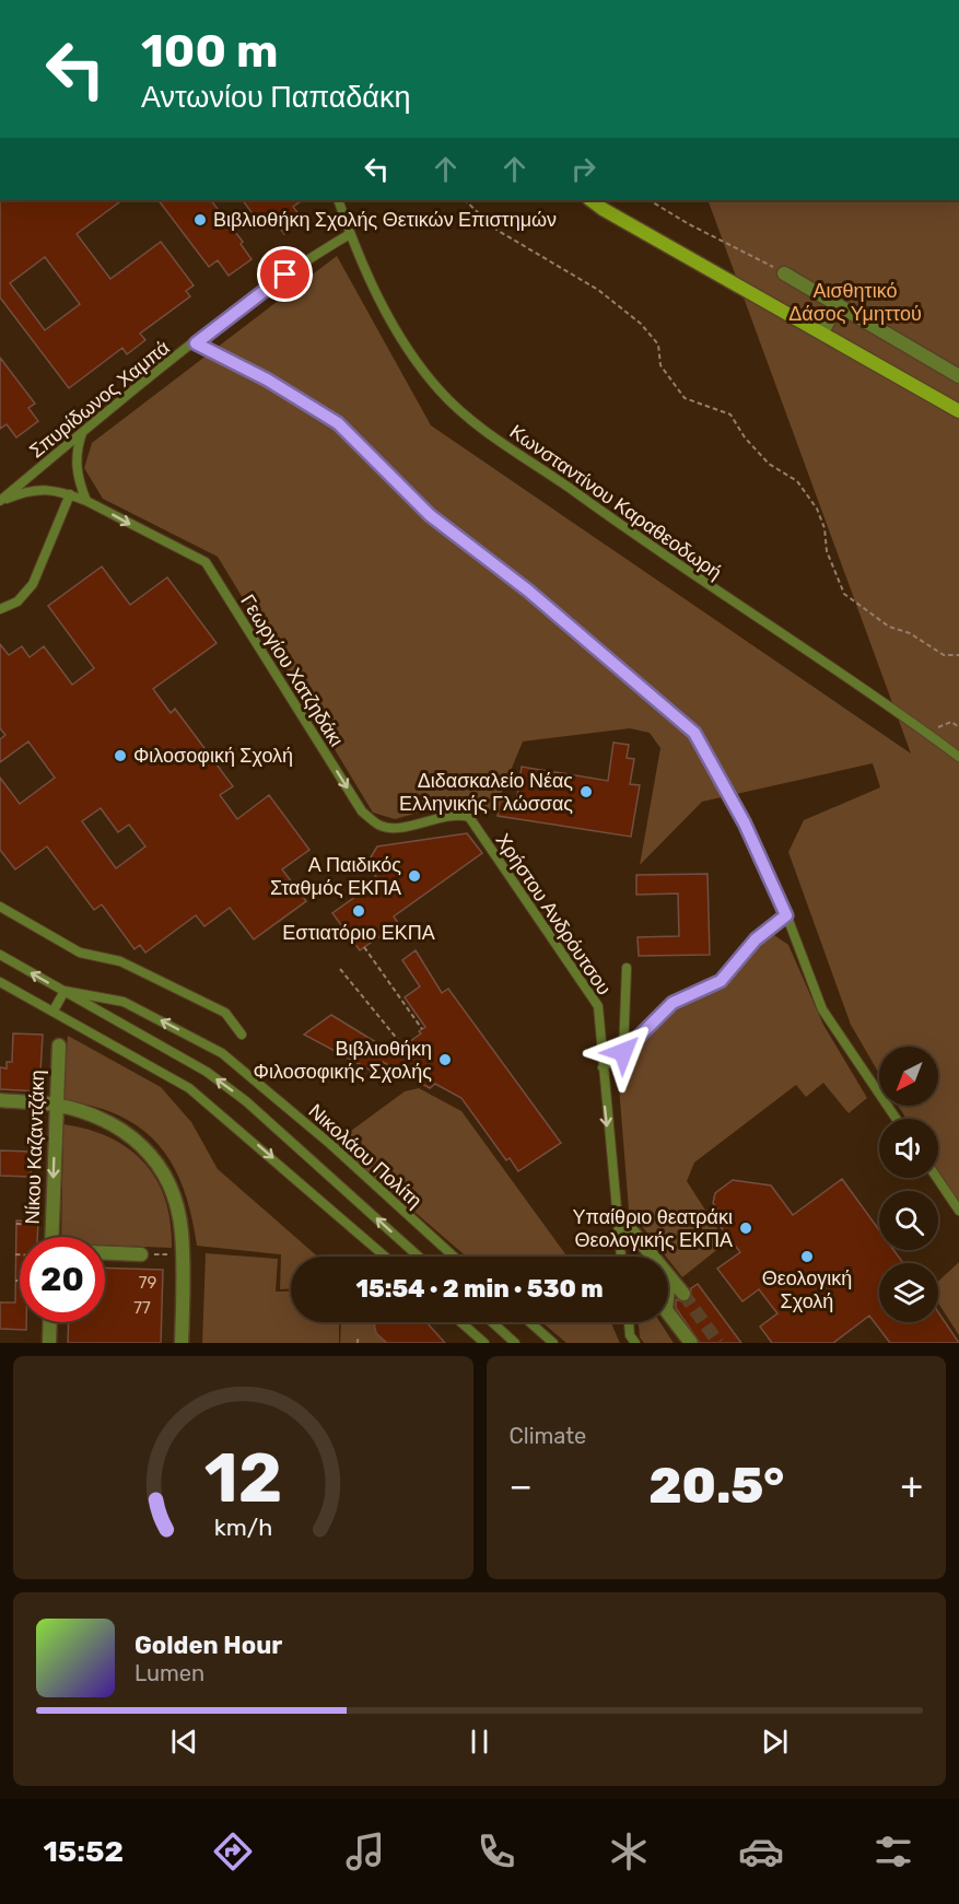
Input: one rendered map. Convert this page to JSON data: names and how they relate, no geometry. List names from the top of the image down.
{
  "streets": {
    "street": ["Νίκου Καζαντζάκη"],
    "lane": [
      "Σπυρίδωνος Χαμπά",
      "Κωνσταντίνου Καραθεοδωρή",
      "Γεωργίου Χατζηδάκι",
      "Χρήστου Ανδρόυτσου",
      "Νικολάου Πολίτη"
    ]
  },
  "crossings": [
    ["Σπυρίδωνος Χαμπά", "Κωνσταντίνου Καραθεοδωρή"],
    ["Σπυρίδωνος Χαμπά", "Γεωργίου Χατζηδάκι"],
    ["Γεωργίου Χατζηδάκι", "Χρήστου Ανδρόυτσου"]
  ],
  "one_way": ["Γεωργίου Χατζηδάκι", "Νίκου Καζαντζάκη"],
  "parks": ["Αισθητικό Δάσος Υμηττού"],
  "places": [
    "Βιβλιοθήκη Σχολής Θετικών Επιστημών",
    "Φιλοσοφική Σχολή",
    "Διδασκαλείο Νέας Ελληνικής Γλώσσας",
    "Α Παιδικός Σταθμός ΕΚΠΑ",
    "Εστιατόριο ΕΚΠΑ",
    "Βιβλιοθήκη Φιλοσοφικής Σχολής",
    "Υπαίθριο θεατράκι Θεολογικής ΕΚΠΑ",
    "Θεολογική Σχολή"
  ],
  "house_numbers": ["79", "77"],
  "north": "bottom left",
  "page": {
    "turn": ["100 m", "Αντωνίου Παπαδάκη"],
    "limit": "20",
    "trip": "15:54 · 2 min · 530 m",
    "tile": "Climate",
    "heat": ["−", "20.5°", "+"],
    "song": ["Golden Hour", "Lumen"],
    "tabs": "15:52",
    "gauge": ["12", "km/h"]
  }
}
